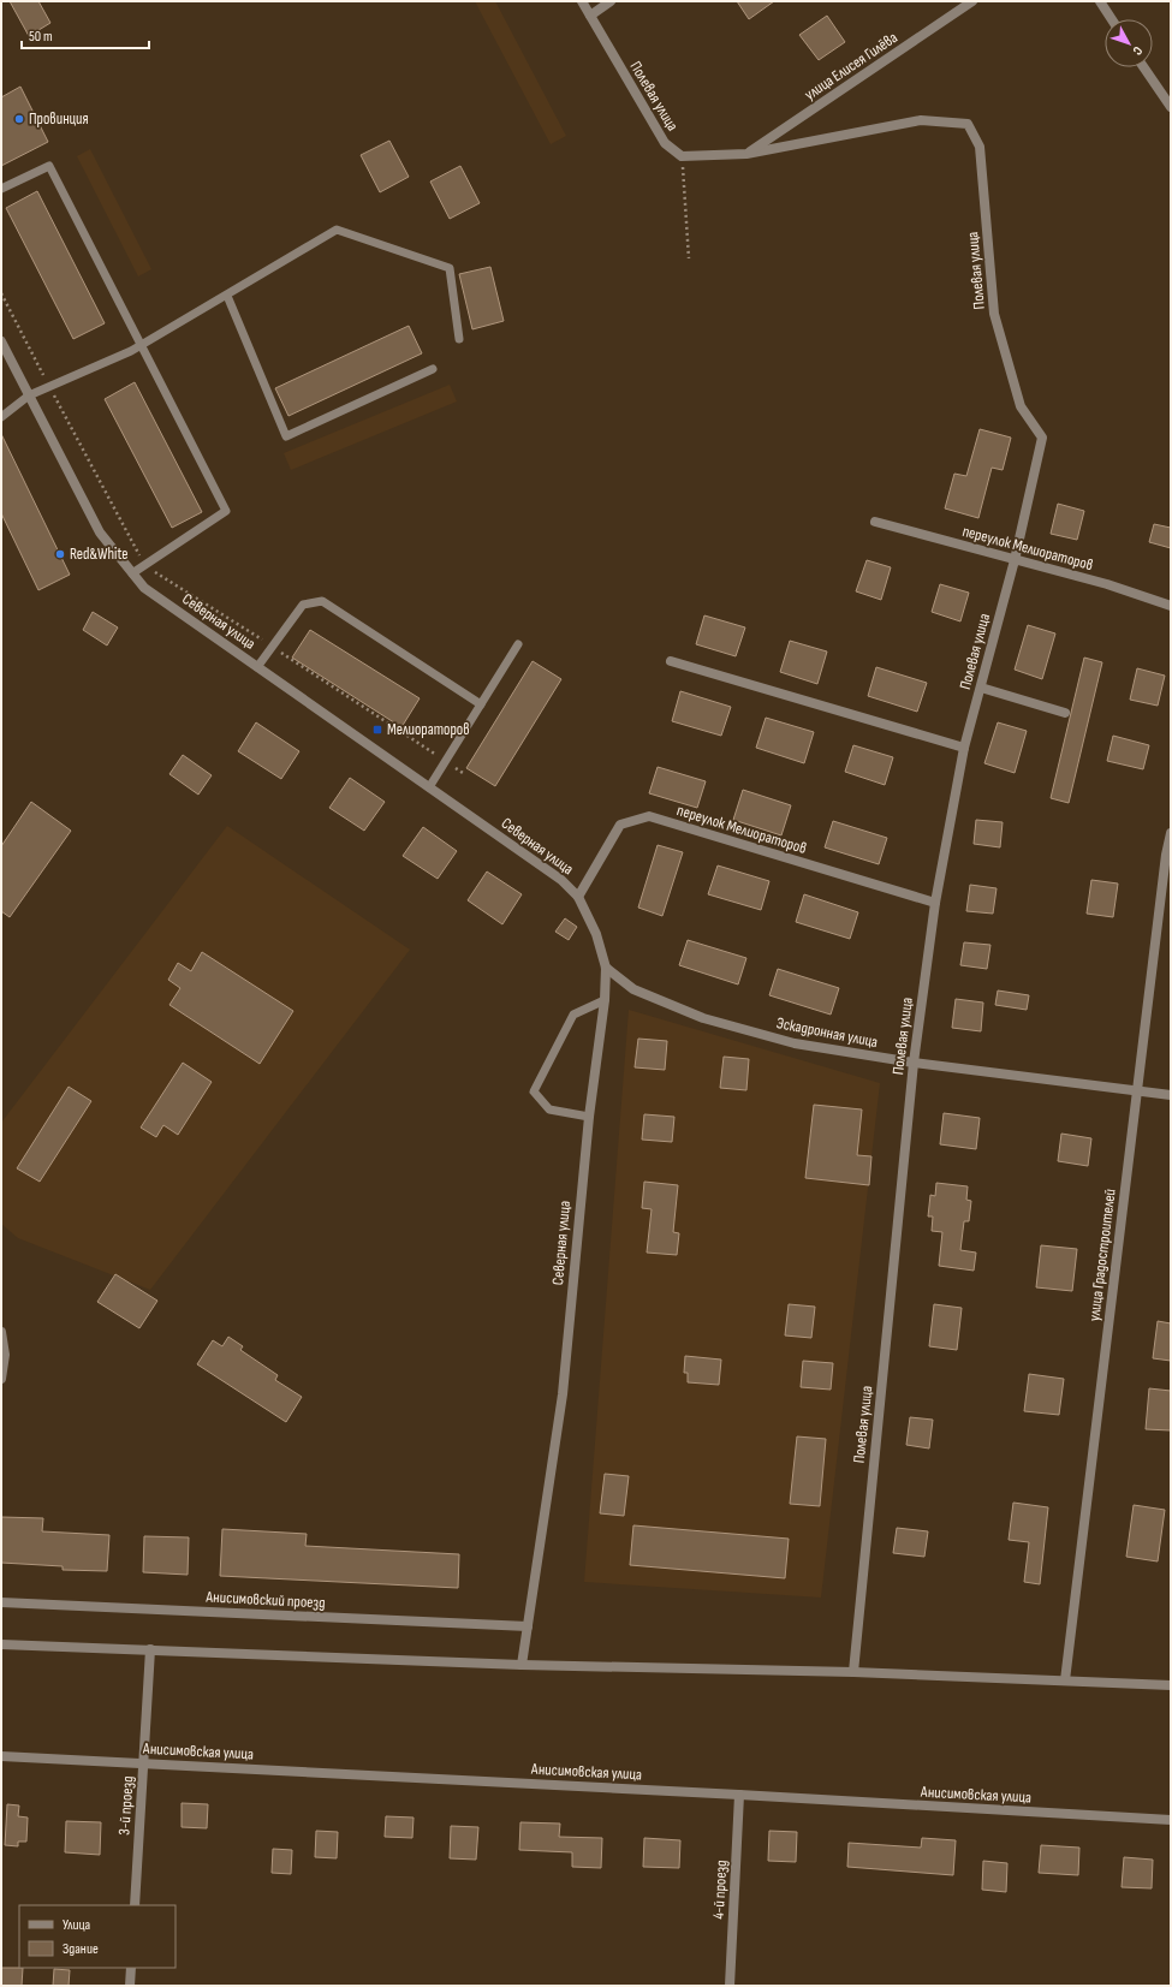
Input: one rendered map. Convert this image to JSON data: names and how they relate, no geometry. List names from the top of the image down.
{
  "streets": {
    "street": [
      "улица Елисея Гилёва",
      "Полевая улица",
      "переулок Мелиораторов",
      "Северная улица",
      "Эскадронная улица",
      "улица Градостроителей",
      "Анисимовский проезд",
      "Анисимовская улица",
      "3-й проезд",
      "4-й проезд"
    ]
  },
  "crossings": [
    ["улица Елисея Гилёва", "Полевая улица"],
    ["Полевая улица", "переулок Мелиораторов"],
    ["Полевая улица", "Эскадронная улица"],
    ["переулок Мелиораторов", "Северная улица"],
    ["Северная улица", "Эскадронная улица"],
    ["Северная улица", "Анисимовский проезд"],
    ["Эскадронная улица", "улица Градостроителей"],
    ["Анисимовская улица", "3-й проезд"],
    ["Анисимовская улица", "4-й проезд"]
  ],
  "places": {
    "other": ["Провинция", "Red&White"],
    "transit": ["Мелиораторов"]
  },
  "legend": ["Улица", "Здание"],
  "scale_bar": "50 m",
  "north": "bottom right"
}
